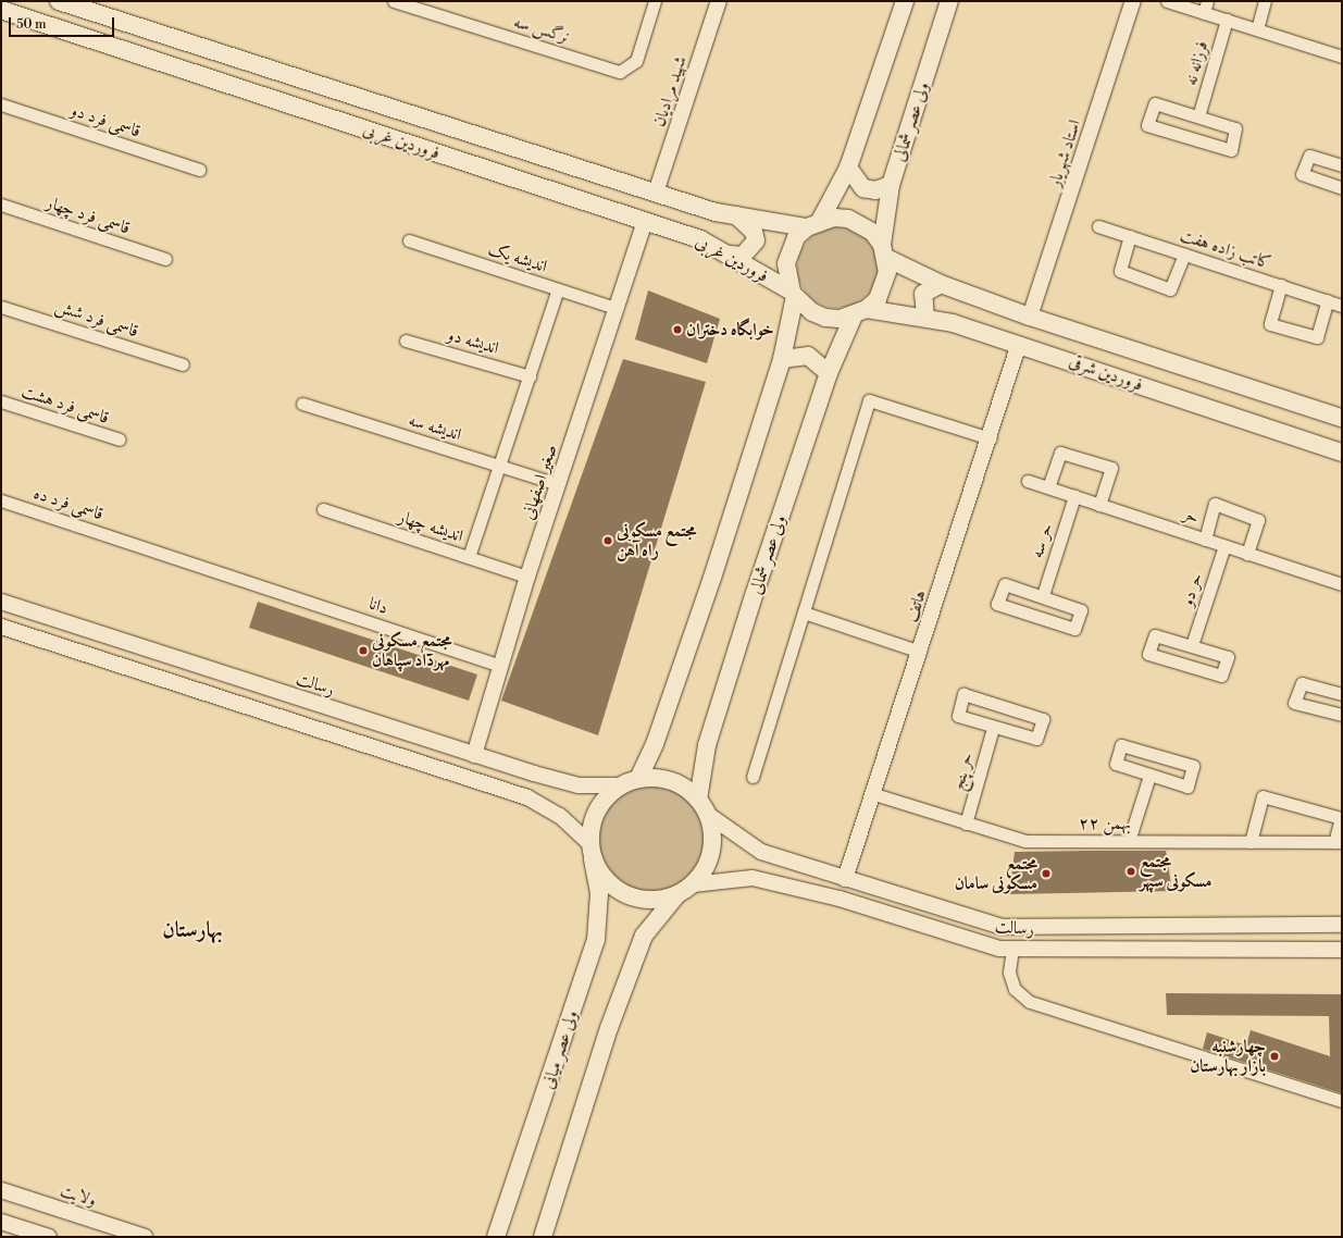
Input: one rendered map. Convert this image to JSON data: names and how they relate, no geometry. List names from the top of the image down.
{
  "streets": {
    "main road": [
      "ولی عصر شمالی",
      "فروردین غربی",
      "فروردین شرقی",
      "ولی عصر میانی"
    ],
    "street": [
      "نرگس سه",
      "فرزانه نه",
      "شهید مرادیان",
      "قاسمی فرد دو",
      "استاد شهریار",
      "قاسمی فرد چهار",
      "کاتب زاده هفت",
      "اندیشه یک",
      "قاسمی فرد شش",
      "اندیشه دو",
      "قاسمی فرد هشت",
      "اندیشه سه",
      "صغیر اصفهانی",
      "قاسمی فرد ده",
      "حر",
      "اندیشه چهار",
      "حر سه",
      "حر دو",
      "دانا",
      "هاتف",
      "رسالت",
      "حر پنج",
      "۲۲ بهمن",
      "ولایت"
    ]
  },
  "crossings": [
    ["شهید مرادیان", "فروردین غربی"],
    ["ولی عصر شمالی", "فروردین غربی"],
    ["ولی عصر شمالی", "فروردین شرقی"],
    ["ولی عصر شمالی", "رسالت"],
    ["ولی عصر شمالی", "ولی عصر میانی"],
    ["فروردین غربی", "فروردین شرقی"],
    ["فروردین غربی", "صغیر اصفهانی"],
    ["استاد شهریار", "فروردین شرقی"],
    ["اندیشه یک", "صغیر اصفهانی"],
    ["فروردین شرقی", "هاتف"],
    ["اندیشه سه", "صغیر اصفهانی"],
    ["صغیر اصفهانی", "اندیشه چهار"],
    ["صغیر اصفهانی", "دانا"],
    ["صغیر اصفهانی", "رسالت"],
    ["قاسمی فرد ده", "دانا"],
    ["حر", "حر سه"],
    ["حر", "حر دو"],
    ["هاتف", "رسالت"],
    ["هاتف", "۲۲ بهمن"],
    ["رسالت", "ولی عصر میانی"],
    ["حر پنج", "۲۲ بهمن"]
  ],
  "districts": ["بهارستان"],
  "places": [
    "خوابگاه دختران",
    "مجتمع مسکونی راه آهن",
    "مجتمع مسکونی مهرداد سپاهان",
    "مجتمع مسکونی سپهر",
    "مجتمع مسکونی سامان",
    "چهارشنبه بازار بهارستان"
  ],
  "scale_bar": "50 m"
}
